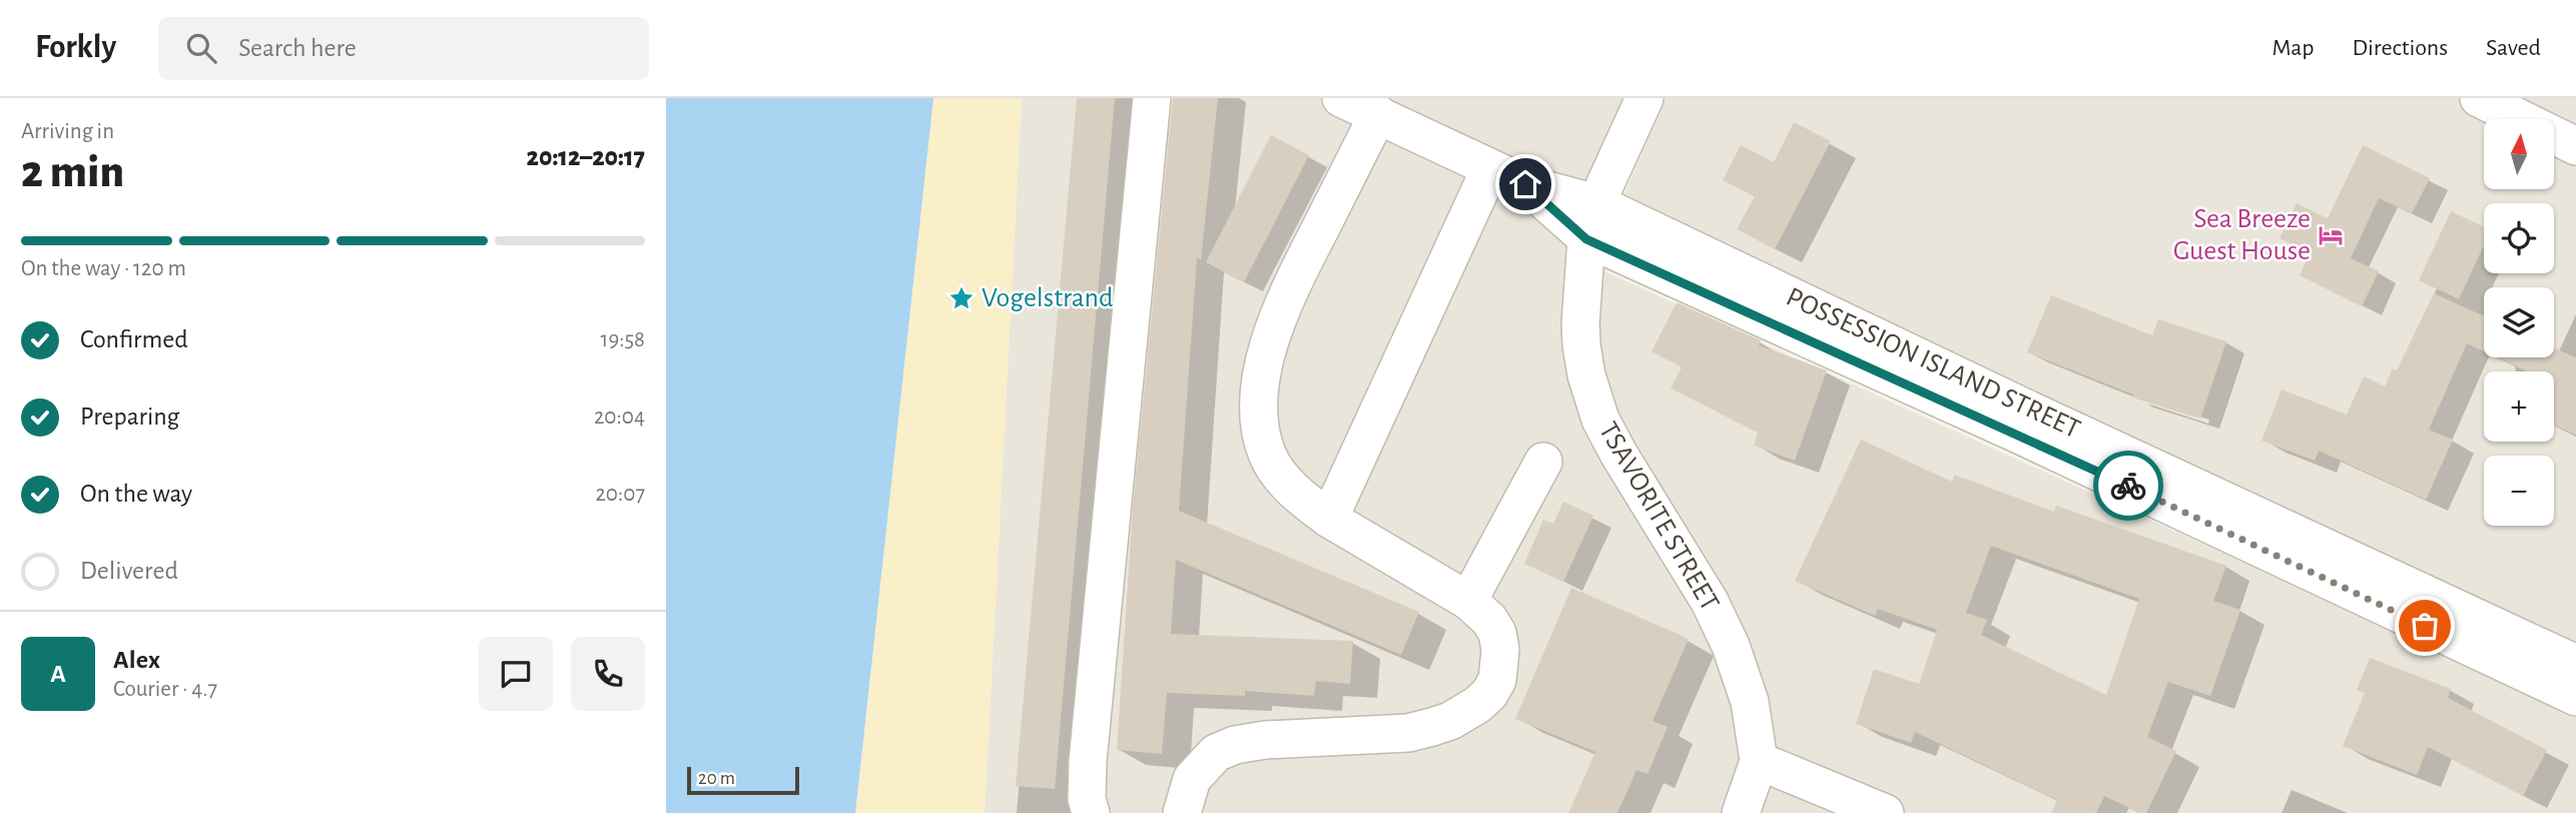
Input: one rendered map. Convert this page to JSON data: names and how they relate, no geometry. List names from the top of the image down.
{
  "streets": {
    "street": ["POSSESSION ISLAND STREET", "TSAVORITE STREET"]
  },
  "crossings": [
    ["POSSESSION ISLAND STREET", "TSAVORITE STREET"]
  ],
  "places": {
    "hotel": ["Sea Breeze Guest House"],
    "place": ["Vogelstrand"]
  },
  "scale_bar": "20 m",
  "north": "top",
  "page": {
    "header": "Forkly",
    "search": "Search here",
    "nav": ["Map", "Directions", "Saved"],
    "heading": ["2 min", "Arriving in", "20:12–20:17"],
    "panel": ["Alex", "Courier · 4.7"],
    "map_buttons": ["+", "−"],
    "bar": "On the way · 120 m",
    "list": [
      ["Confirmed", "19:58"],
      ["Preparing", "20:04"],
      ["On the way", "20:07"],
      "Delivered"
    ],
    "round": "A",
    "scale": "20 m"
  }
}
